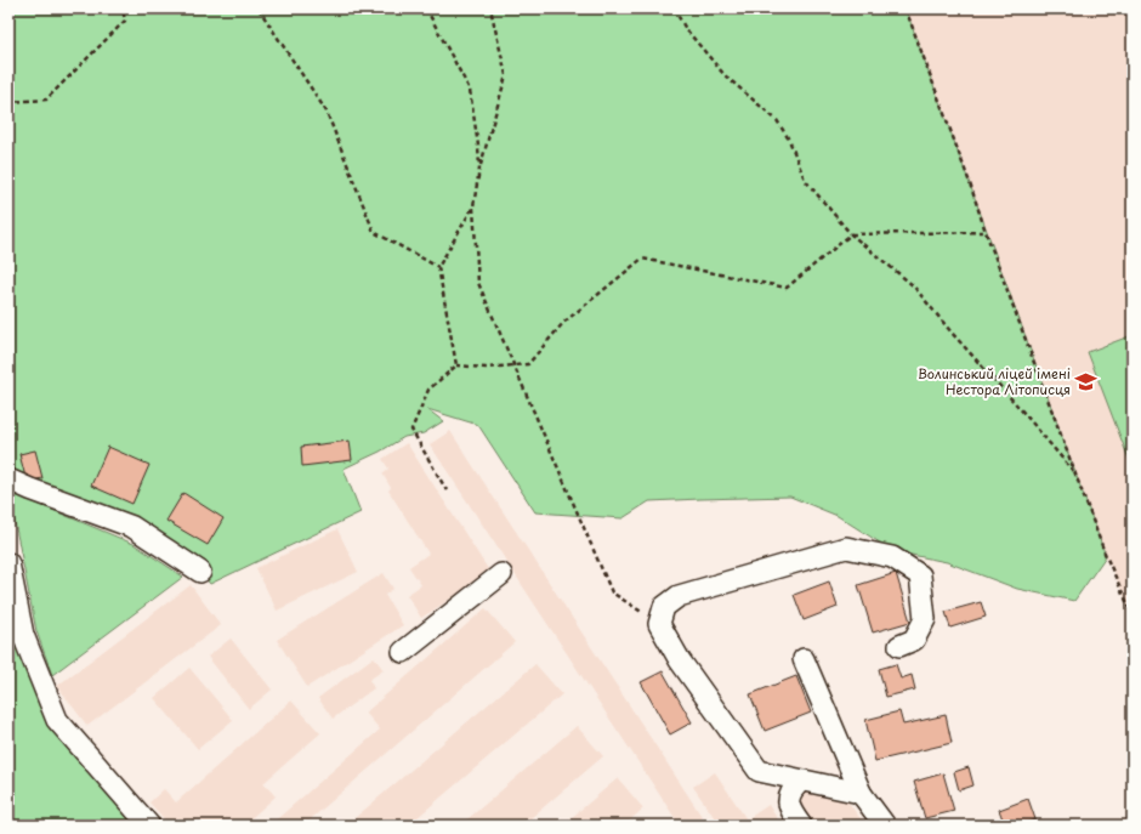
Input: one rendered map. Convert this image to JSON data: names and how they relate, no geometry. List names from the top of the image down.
{
  "places": {
    "school or university": ["Волинський ліцей імені Нестора Літописця"]
  }
}
